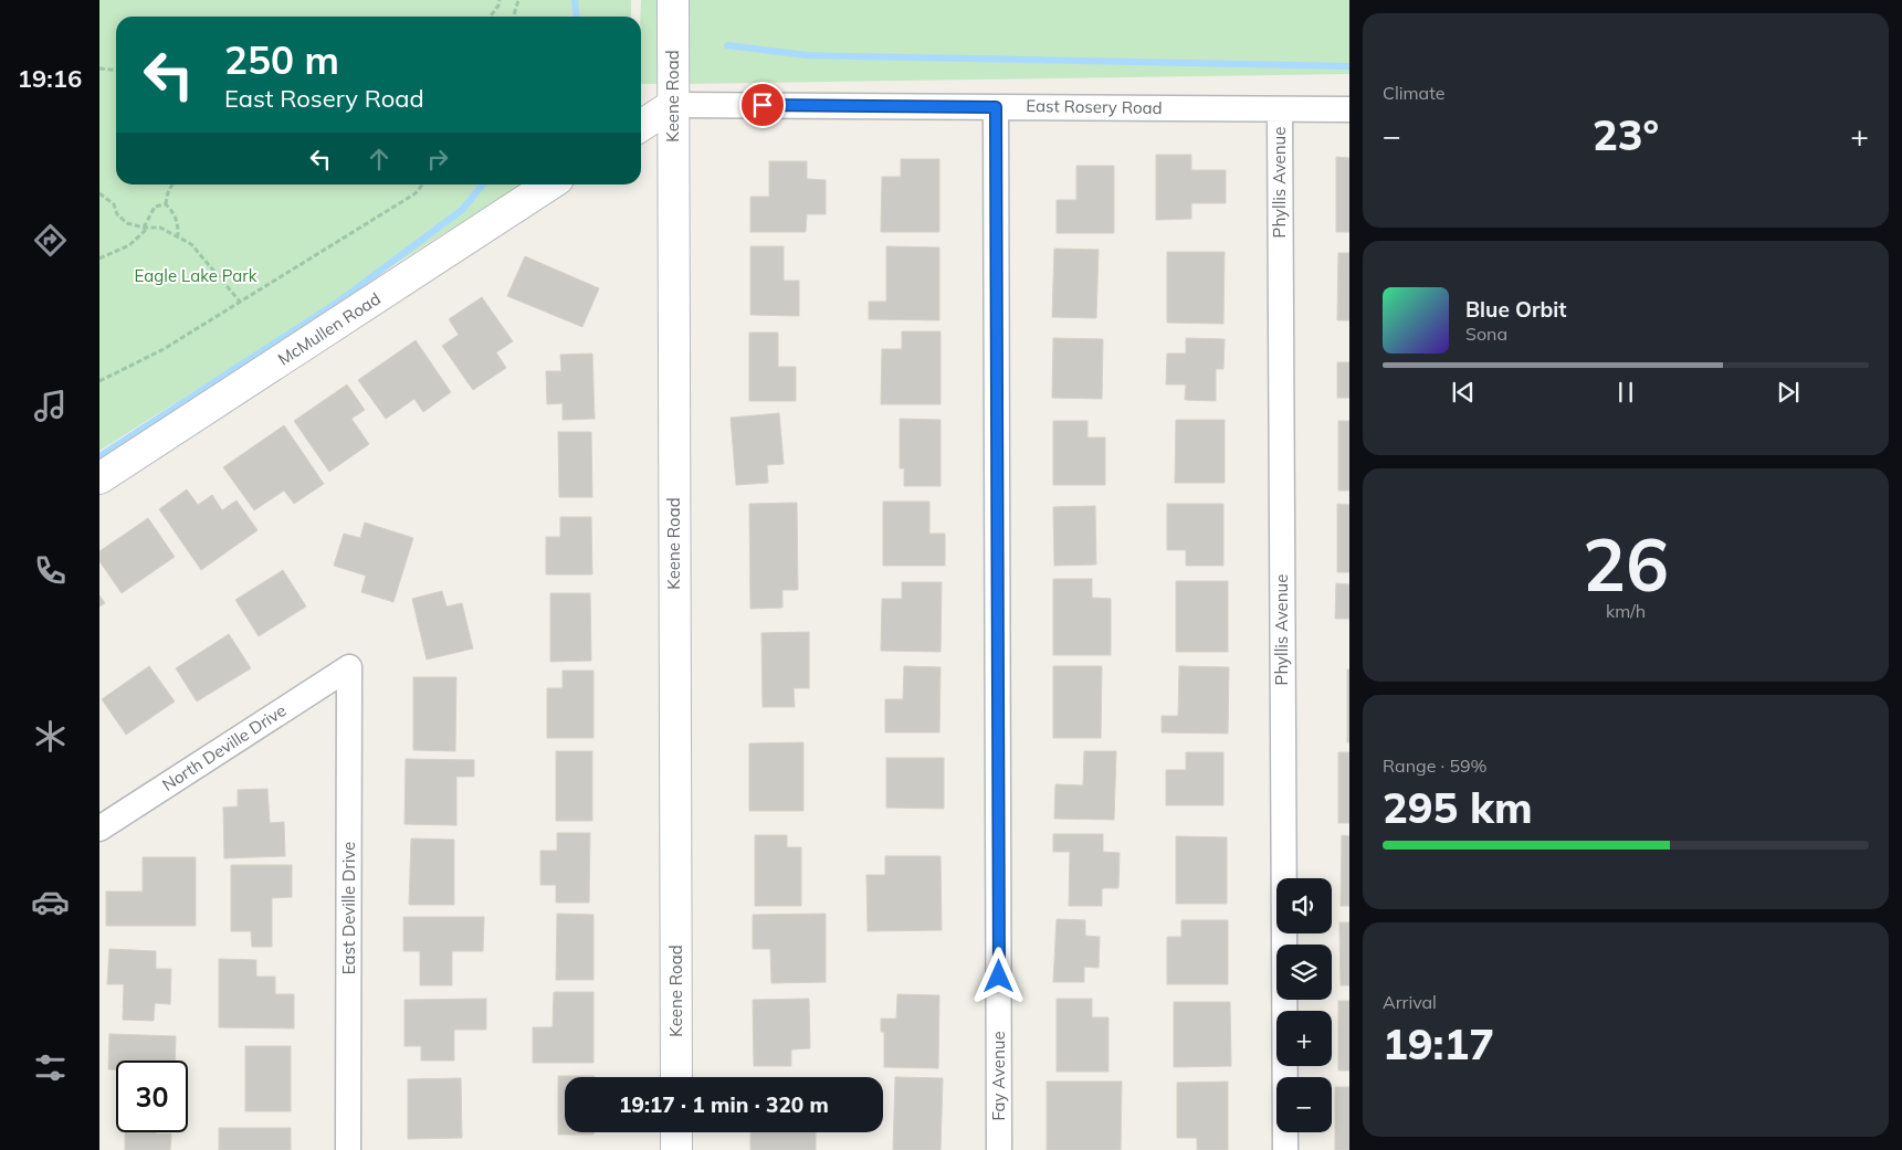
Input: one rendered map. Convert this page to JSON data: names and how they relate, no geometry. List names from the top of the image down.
{
  "streets": {
    "main road": ["Keene Road", "McMullen Road"],
    "street": [
      "East Rosery Road",
      "Phyllis Avenue",
      "North Deville Drive",
      "East Deville Drive",
      "Fay Avenue"
    ]
  },
  "crossings": [
    ["Keene Road", "East Rosery Road"],
    ["East Rosery Road", "Phyllis Avenue"],
    ["East Rosery Road", "Fay Avenue"],
    ["North Deville Drive", "East Deville Drive"]
  ],
  "parks": ["Eagle Lake Park"],
  "page": {
    "tabs": "19:16",
    "tile": [
      "Climate",
      ["26", "km/h"],
      ["Range · 59%", "295 km"],
      ["Arrival", "19:17"]
    ],
    "turn": ["250 m", "East Rosery Road"],
    "heat": ["−", "23°", "+"],
    "song": ["Blue Orbit", "Sona"],
    "map_buttons": ["+", "−"],
    "limit": "30",
    "trip": "19:17 · 1 min · 320 m"
  }
}
